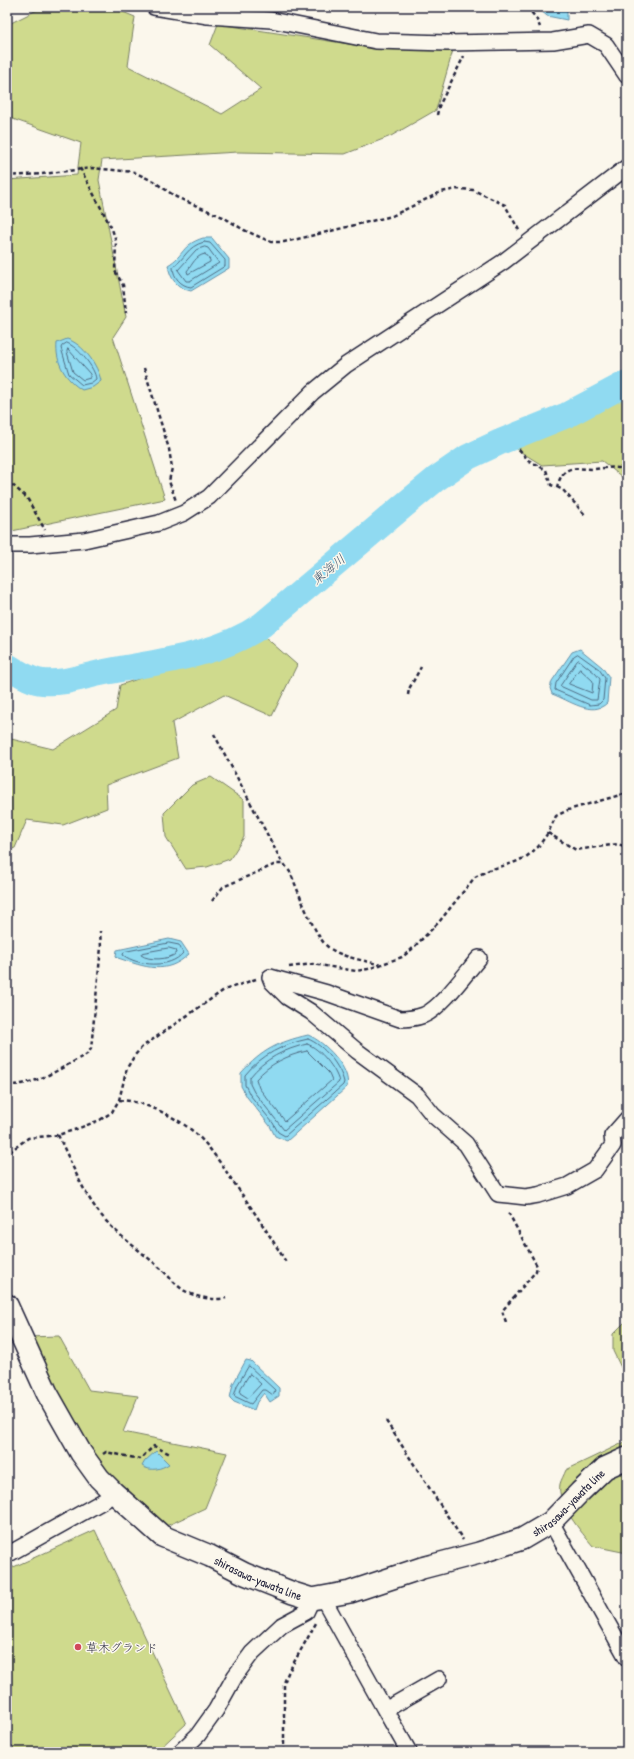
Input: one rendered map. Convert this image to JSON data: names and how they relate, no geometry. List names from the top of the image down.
{
  "streets": {
    "main road": ["shirasawa-yawata line"]
  },
  "water": ["東海川"],
  "places": ["草木グランド"]
}
